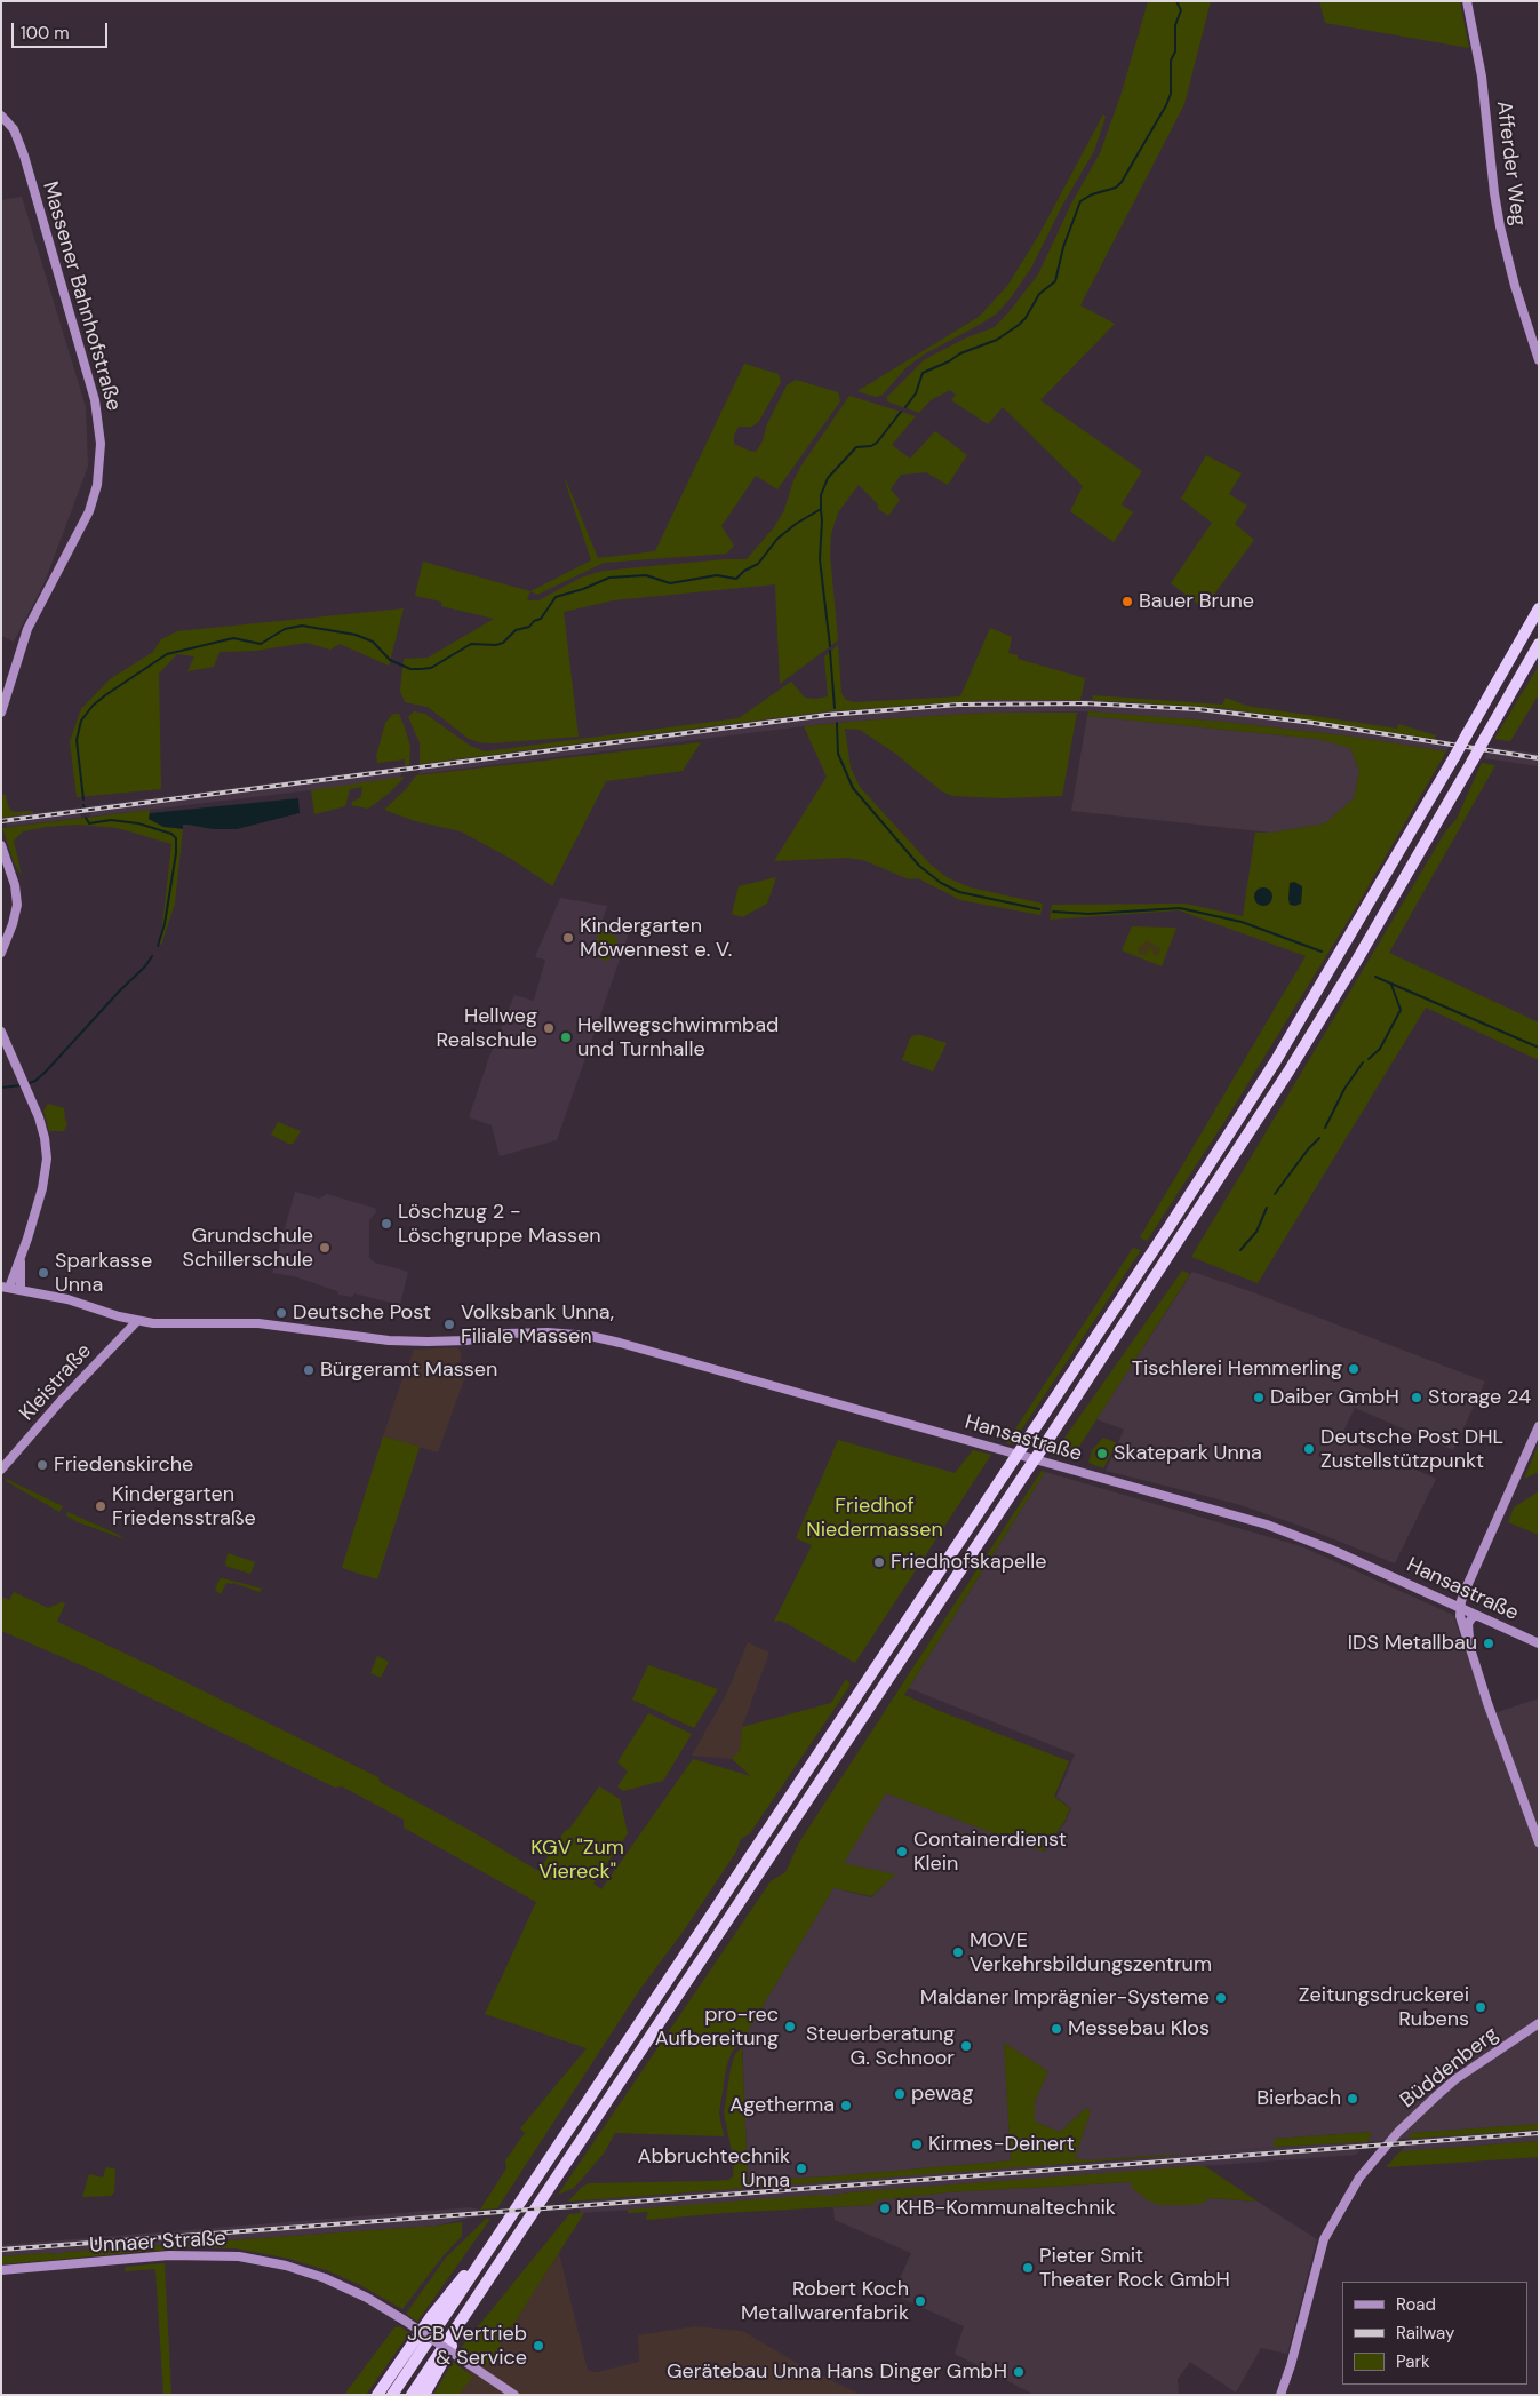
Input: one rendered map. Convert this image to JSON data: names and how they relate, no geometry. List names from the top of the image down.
{
  "streets": {
    "main road": [
      "Afferder Weg",
      "Massener Bahnhofstraße",
      "Kleistraße",
      "Hansastraße",
      "Büddenberg",
      "Unnaer Straße"
    ]
  },
  "crossings": [
    ["Kleistraße", "Hansastraße"]
  ],
  "parks": ["Friedhof Niedermassen", "KGV \"Zum Viereck\""],
  "places": [
    "Bauer Brune",
    "Kindergarten Möwennest e. V.",
    "Hellweg Realschule",
    "Hellwegschwimmbad und Turnhalle",
    "Löschzug 2 - Löschgruppe Massen",
    "Grundschule Schillerschule",
    "Sparkasse Unna",
    "Deutsche Post",
    "Volksbank Unna, Filiale Massen",
    "Tischlerei Hemmerling",
    "Bürgeramt Massen",
    "Daiber GmbH",
    "Storage 24",
    "Deutsche Post DHL Zustellstützpunkt",
    "Skatepark Unna",
    "Friedenskirche",
    "Kindergarten Friedensstraße",
    "Friedhofskapelle",
    "IDS Metallbau",
    "Containerdienst Klein",
    "MOVE Verkehrsbildungszentrum",
    "Maldaner Imprägnier-Systeme",
    "Zeitungsdruckerei Rubens",
    "pro-rec Aufbereitung",
    "Messebau Klos",
    "Steuerberatung G. Schnoor",
    "pewag",
    "Bierbach",
    "Agetherma",
    "Kirmes-Deinert",
    "Abbruchtechnik Unna",
    "KHB-Kommunaltechnik",
    "Pieter Smit Theater Rock GmbH",
    "Robert Koch Metallwarenfabrik",
    "JCB Vertrieb & Service",
    "Gerätebau Unna Hans Dinger GmbH"
  ],
  "legend": ["Road", "Railway", "Park"],
  "scale_bar": "100 m"
}
